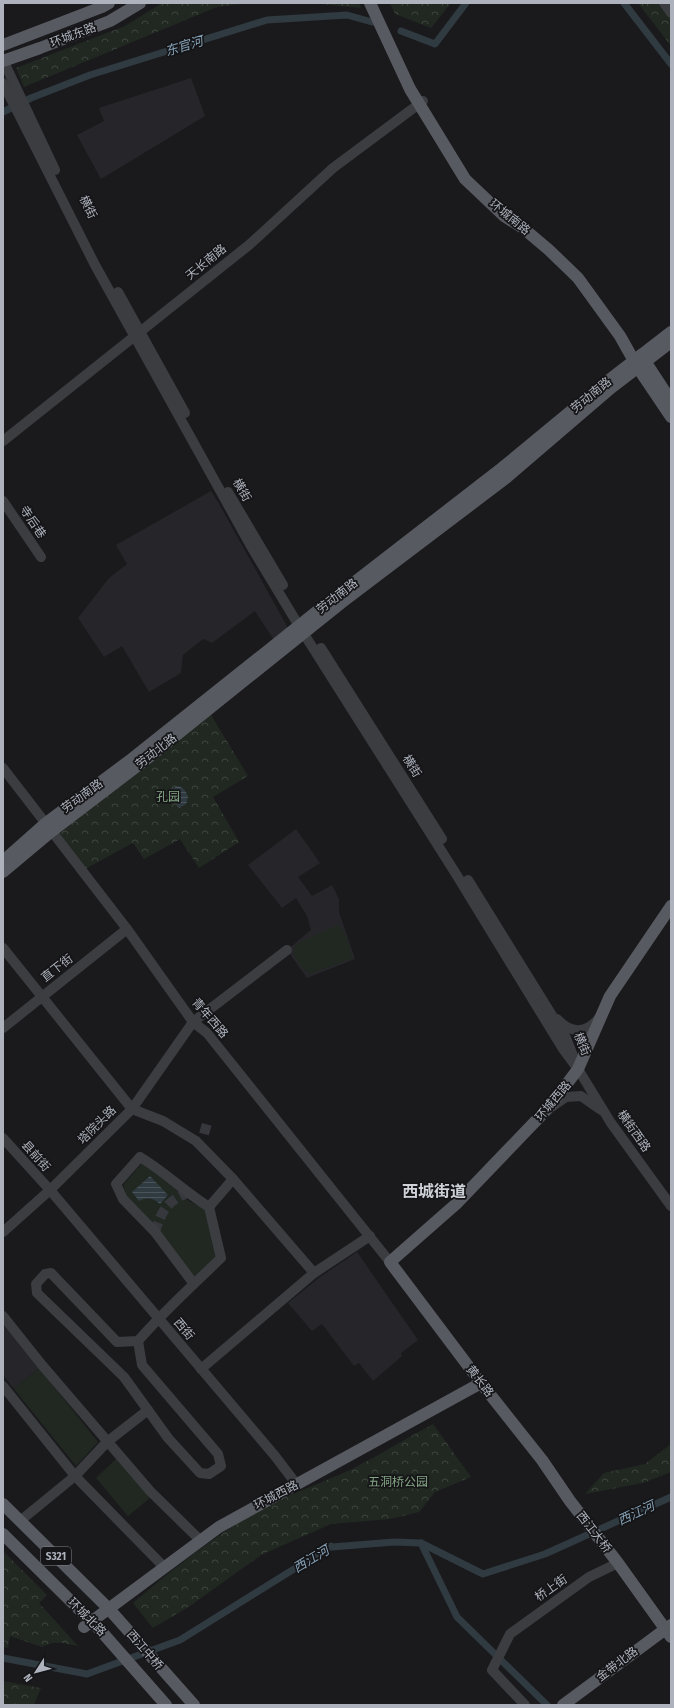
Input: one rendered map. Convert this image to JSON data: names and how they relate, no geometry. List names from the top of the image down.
{
  "streets": {
    "main road": [
      "环城东路",
      "环城南路",
      "劳动南路",
      "劳动北路",
      "环城西路",
      "黄长路",
      "西江大桥",
      "S321",
      "环城北路",
      "西江中桥",
      "金带北路"
    ],
    "street": [
      "横街",
      "天长南路",
      "寺后巷",
      "直下街",
      "青年西路",
      "塔院头路",
      "横街西路",
      "县前街",
      "西街",
      "桥上街"
    ]
  },
  "crossings": [
    ["环城东路", "横街"],
    ["横街", "天长南路"],
    ["横街", "劳动南路"],
    ["横街", "劳动北路"],
    ["横街", "环城西路"],
    ["横街", "横街西路"],
    ["环城南路", "天长南路"],
    ["环城南路", "劳动南路"],
    ["劳动南路", "劳动北路"],
    ["劳动北路", "青年西路"],
    ["直下街", "青年西路"],
    ["青年西路", "环城西路"],
    ["青年西路", "塔院头路"],
    ["青年西路", "黄长路"],
    ["环城西路", "横街西路"],
    ["环城西路", "西街"],
    ["环城西路", "黄长路"],
    ["环城西路", "环城北路"],
    ["环城西路", "西江中桥"],
    ["塔院头路", "县前街"],
    ["塔院头路", "西街"],
    ["县前街", "西街"],
    ["黄长路", "西江大桥"],
    ["西江大桥", "桥上街"],
    ["环城北路", "西江中桥"]
  ],
  "districts": ["西城街道"],
  "water": ["东官河", "西江河"],
  "parks": ["孔园", "五洞桥公园"],
  "north": "bottom left"
}
